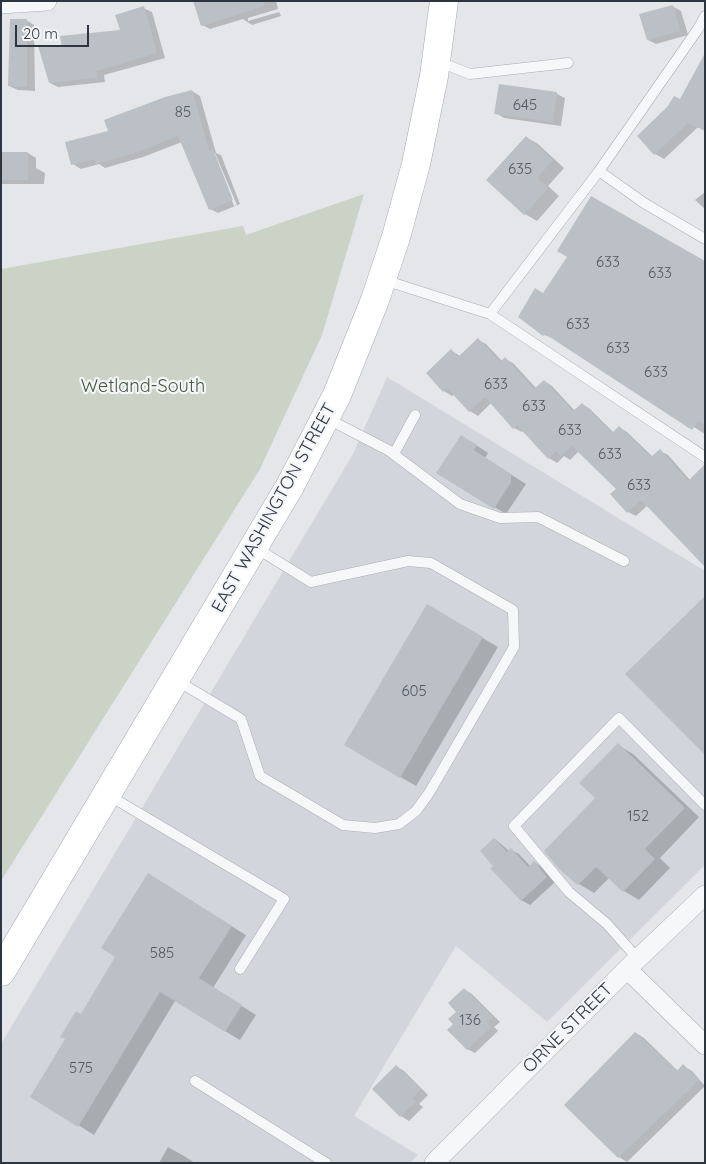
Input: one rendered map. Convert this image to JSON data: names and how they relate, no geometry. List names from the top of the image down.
{
  "streets": {
    "main road": ["EAST WASHINGTON STREET"],
    "street": ["ORNE STREET"]
  },
  "parks": ["Wetland-South"],
  "house_numbers": [
    "645",
    "85",
    "635",
    "633",
    "633",
    "633",
    "633",
    "633",
    "633",
    "633",
    "633",
    "633",
    "633",
    "605",
    "152",
    "585",
    "136",
    "575"
  ],
  "scale_bar": "20 m"
}
